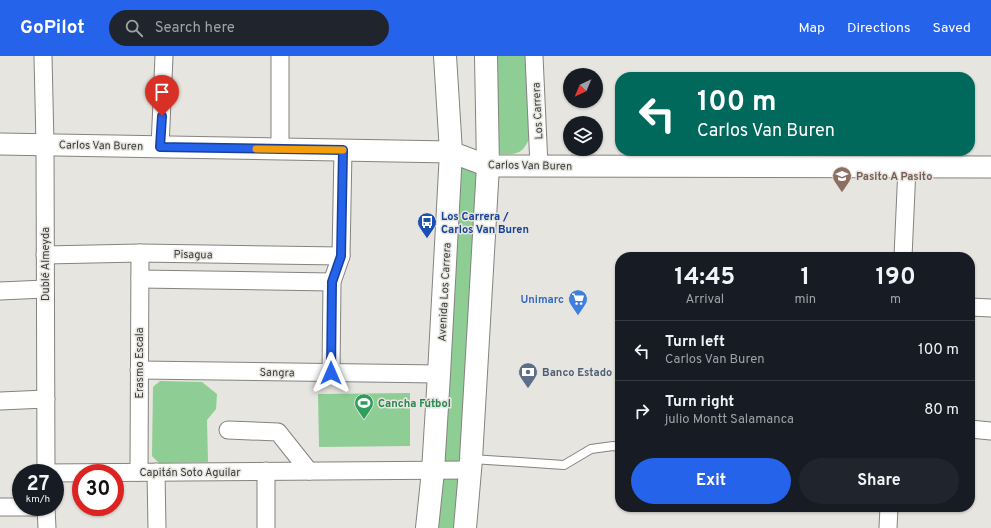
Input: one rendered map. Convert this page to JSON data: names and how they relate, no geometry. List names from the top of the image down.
{
  "streets": {
    "main road": ["Avenida Los Carrera"],
    "street": [
      "Los Carrera",
      "Carlos Van Buren",
      "Pisagua",
      "Dublé Almeyda",
      "Erasmo Escala",
      "Sangra",
      "Capitán Soto Aguilar"
    ]
  },
  "crossings": [
    ["Los Carrera", "Carlos Van Buren"],
    ["Carlos Van Buren", "Dublé Almeyda"],
    ["Carlos Van Buren", "Avenida Los Carrera"],
    ["Pisagua", "Dublé Almeyda"],
    ["Pisagua", "Erasmo Escala"],
    ["Avenida Los Carrera", "Sangra"],
    ["Avenida Los Carrera", "Capitán Soto Aguilar"],
    ["Erasmo Escala", "Sangra"],
    ["Erasmo Escala", "Capitán Soto Aguilar"]
  ],
  "places": {
    "school or university": ["Pasito A Pasito"],
    "bus stop": ["Los Carrera / Carlos Van Buren"],
    "supermarket": ["Unimarc"],
    "bank": ["Banco Estado"],
    "sports": ["Cancha Fútbol"]
  },
  "north": "bottom left",
  "page": {
    "header": "GoPilot",
    "search": "Search here",
    "nav": ["Map", "Directions", "Saved"],
    "turn": ["100 m", "Carlos Van Buren"],
    "eta": [
      "14:45",
      "Arrival",
      "1",
      "min",
      "190",
      "m"
    ],
    "list": [
      {
        "name": "Turn left",
        "note": "Carlos Van Buren",
        "value": "100 m"
      },
      {
        "name": "Turn right",
        "note": "julio Montt Salamanca",
        "value": "80 m"
      }
    ],
    "buttons": ["Exit", "Share"],
    "speed": "27 km/h",
    "limit": "30"
  }
}
